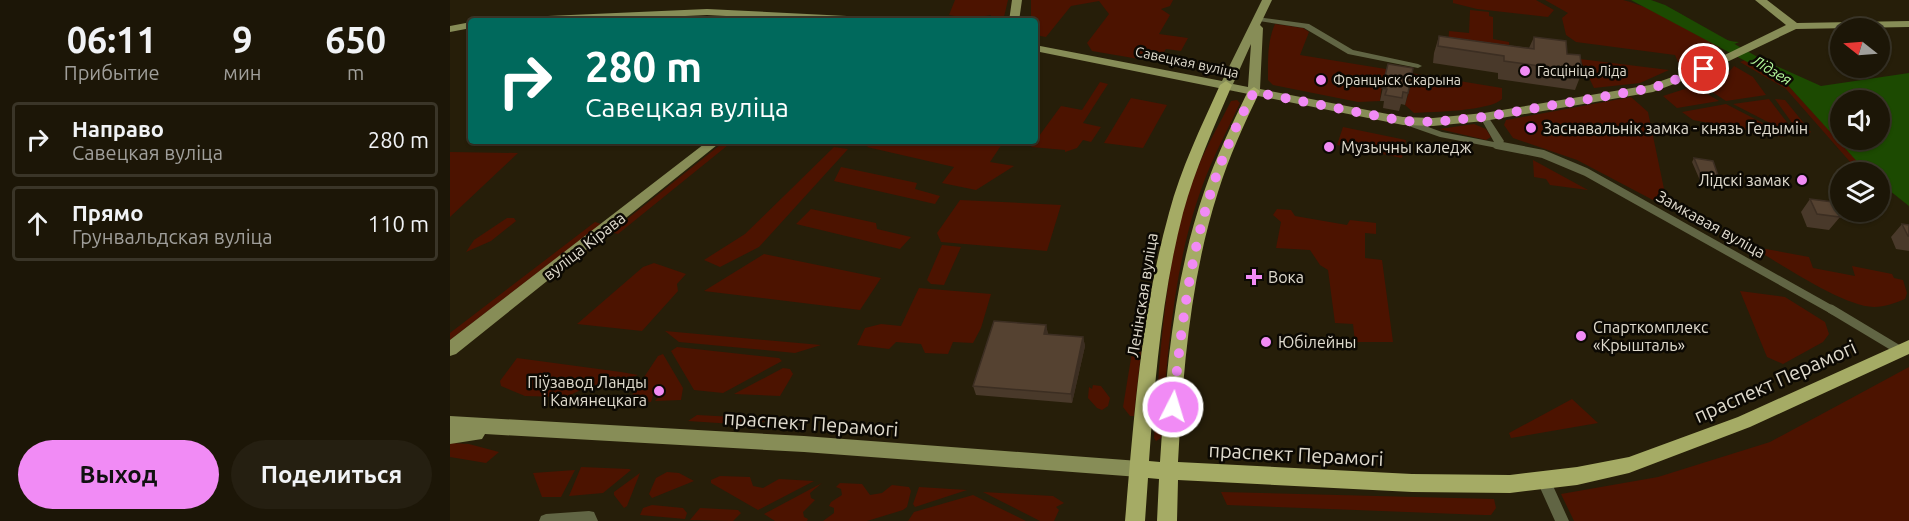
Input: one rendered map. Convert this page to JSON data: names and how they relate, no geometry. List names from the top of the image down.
{
  "streets": {
    "main road": [
      "Савецкая вуліца",
      "вуліца Кірава",
      "Ленінская вуліца",
      "праспект Перамогі"
    ],
    "street": ["Замкавая вуліца"]
  },
  "crossings": [
    ["Савецкая вуліца", "Замкавая вуліца"],
    ["Савецкая вуліца", "Ленінская вуліца"],
    ["Замкавая вуліца", "праспект Перамогі"],
    ["Ленінская вуліца", "праспект Перамогі"]
  ],
  "water": ["Лідзея"],
  "places": {
    "other": [
      "Гасцініца Ліда",
      "Францыск Скарына",
      "Заснавальнік замка - князь Гедымін",
      "Музычны каледж",
      "Лідскі замак",
      "Спарткомплекс «Крышталь»",
      "Юбілейны",
      "Піўзавод Ланды і Камянецкага"
    ],
    "health": ["Вока"]
  },
  "north": "left",
  "page": {
    "eta": [
      "06:11",
      "Прибытие",
      "9",
      "мин",
      "650",
      "m"
    ],
    "turn": ["280 m", "Савецкая вуліца"],
    "list": [
      {
        "name": "Направо",
        "note": "Савецкая вуліца",
        "value": "280 m"
      },
      {
        "name": "Прямо",
        "note": "Грунвальдская вуліца",
        "value": "110 m"
      }
    ],
    "buttons": ["Выход", "Поделиться"]
  }
}
